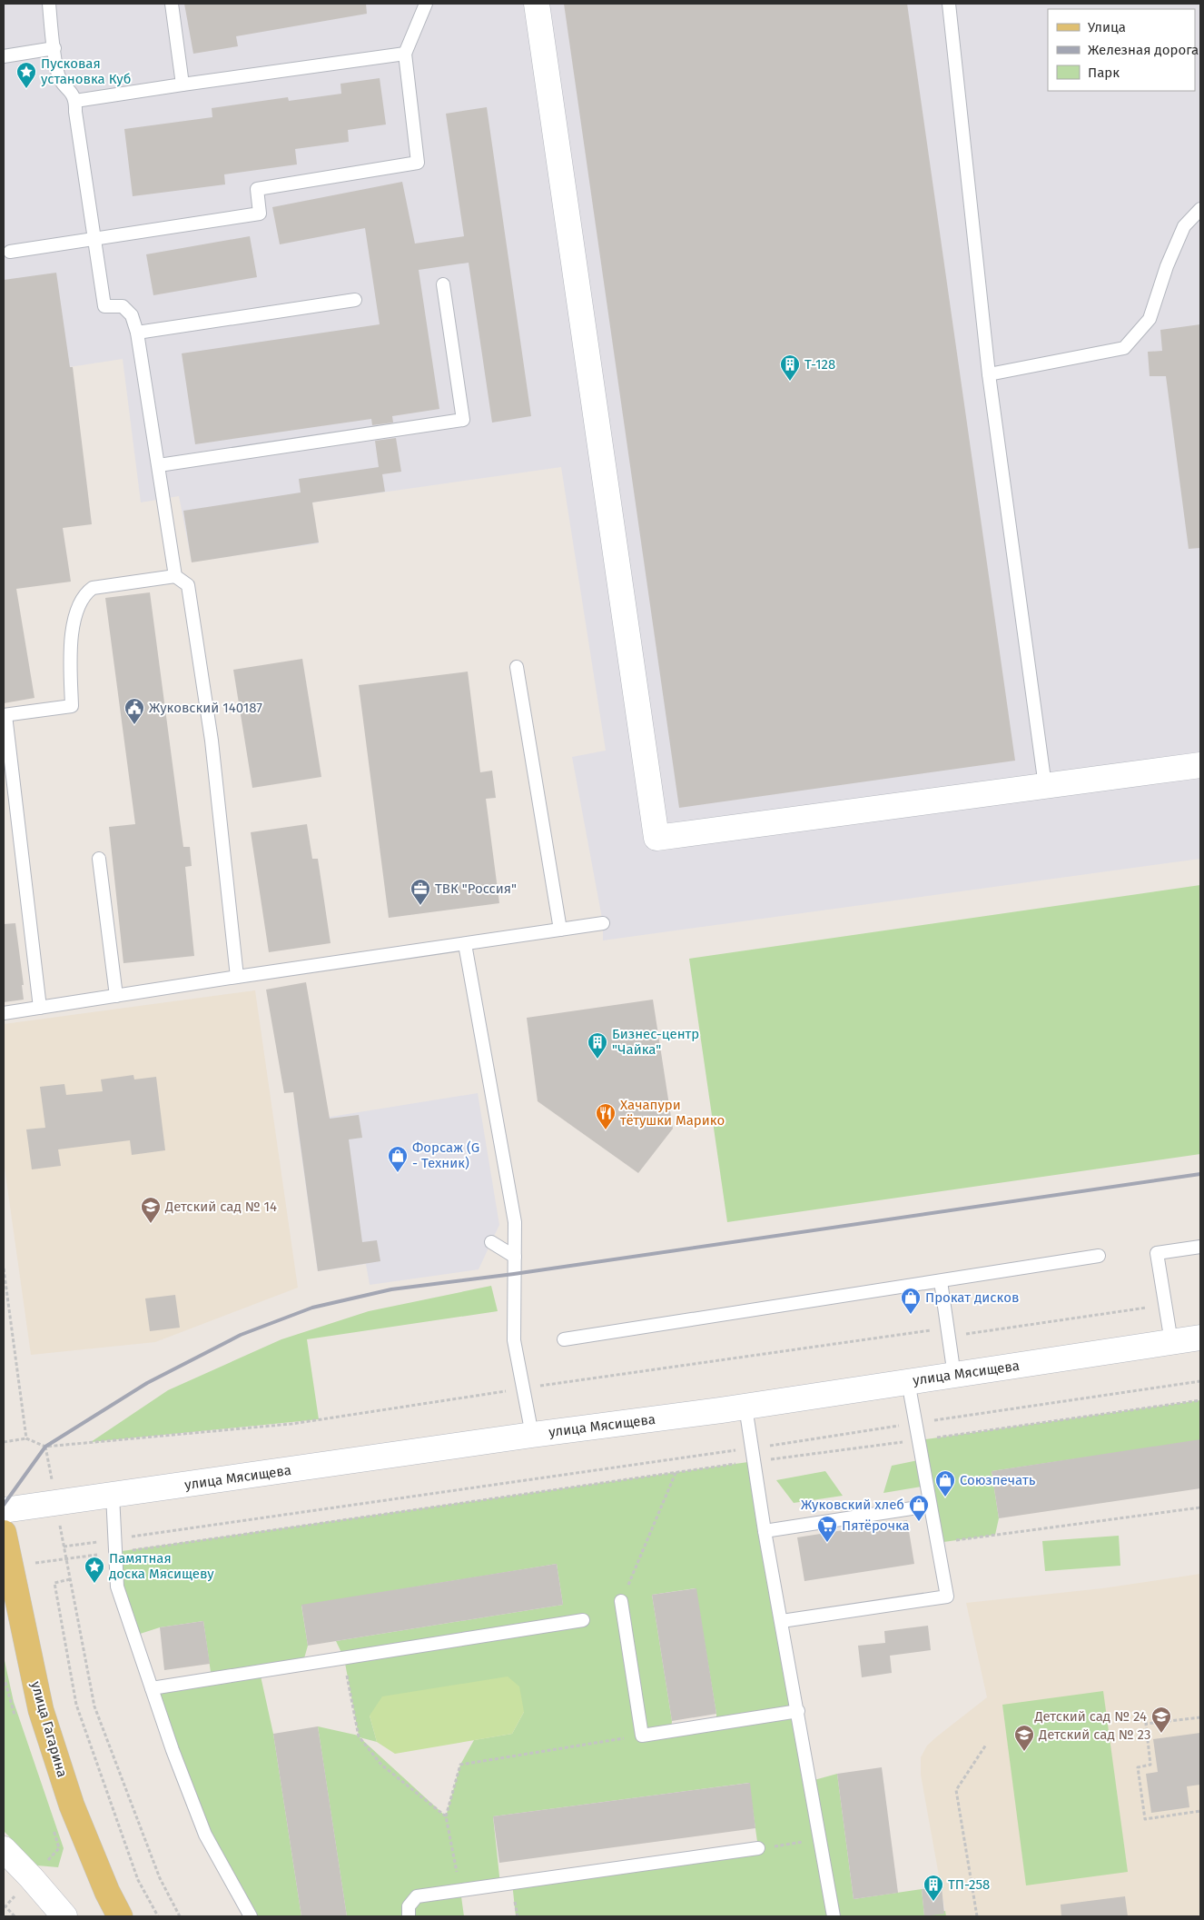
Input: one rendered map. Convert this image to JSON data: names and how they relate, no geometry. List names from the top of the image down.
{
  "streets": {
    "main road": ["улица Гагарина"],
    "street": ["улица Мясищева"]
  },
  "places": {
    "place": ["Пусковая установка Куб", "Памятная доска Мясищеву"],
    "building": ["Т-128", "Бизнес-центр \"Чайка\"", "ТП-258"],
    "public building": ["Жуковский 140187"],
    "office": ["ТВК \"Россия\""],
    "restaurant": ["Хачапури тётушки Марико"],
    "shop": [
      "Форсаж (G - Техник)",
      "Прокат дисков",
      "Союзпечать",
      "Жуковский хлеб"
    ],
    "school or university": ["Детский сад № 14", "Детский сад № 24", "Детский сад № 23"],
    "supermarket": ["Пятёрочка"]
  },
  "legend": ["Улица", "Железная дорога", "Парк"]
}
